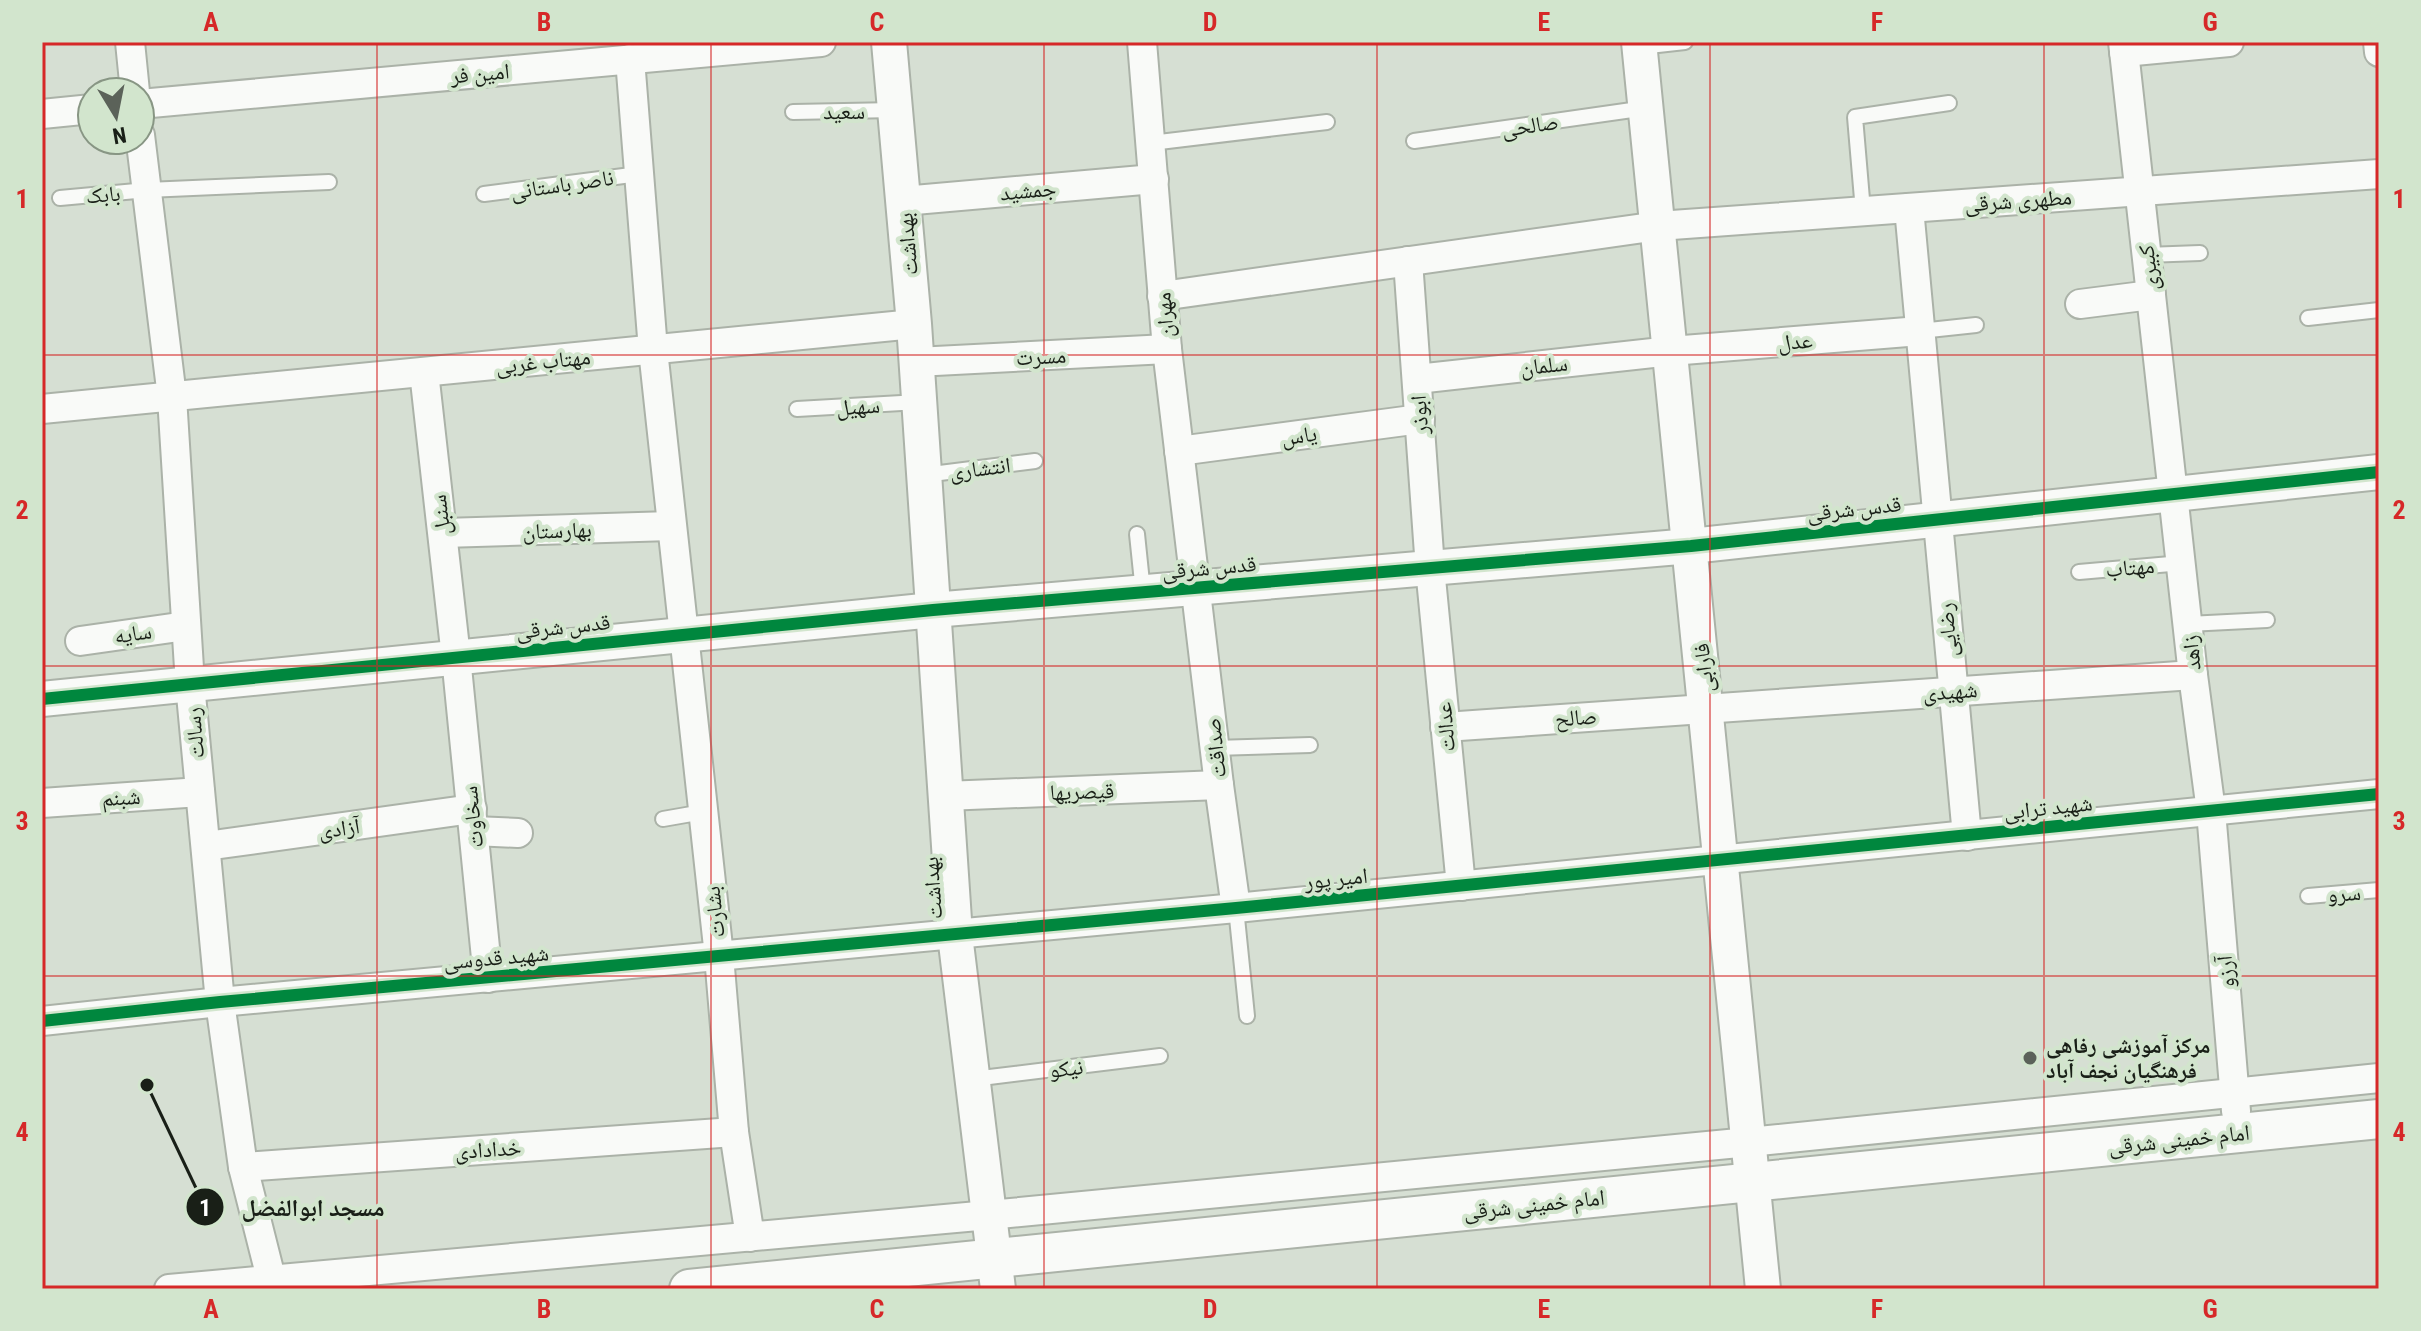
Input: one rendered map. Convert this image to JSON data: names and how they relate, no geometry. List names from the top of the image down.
{
  "streets": {
    "main road": ["امام خمینی شرقی"],
    "street": [
      "امین فر",
      "جمشید",
      "مطهری شرقی",
      "بهداشت",
      "کبیری",
      "مهران",
      "عدل",
      "مسرت",
      "مهتاب غربی",
      "سلمان",
      "ابوذر",
      "یاس",
      "قدس شرقی",
      "سنبل",
      "بهارستان",
      "رضایی",
      "سایه",
      "زاهد",
      "فارابی",
      "شهیدی",
      "صالح",
      "عدالت",
      "رسالت",
      "صداقت",
      "قیصریها",
      "شبنم",
      "شهید ترابی",
      "سخاوت",
      "آزادی",
      "امیر پور",
      "بشارت",
      "شهید قدوسی",
      "آرزو",
      "خدادادی"
    ],
    "lane": [
      "سعید",
      "صالحی",
      "ناصر باستانی",
      "بابک",
      "سهیل",
      "انتشاری",
      "مهتاب",
      "سرو",
      "نیکو"
    ]
  },
  "crossings": [
    ["سعید", "بهداشت"],
    ["صالحی", "فارابی"],
    ["جمشید", "بهداشت"],
    ["جمشید", "مهران"],
    ["بابک", "رسالت"],
    ["مطهری شرقی", "کبیری"],
    ["مطهری شرقی", "فارابی"],
    ["بهداشت", "مسرت"],
    ["بهداشت", "مهتاب غربی"],
    ["بهداشت", "سهیل"],
    ["بهداشت", "انتشاری"],
    ["بهداشت", "قدس شرقی"],
    ["بهداشت", "قیصریها"],
    ["بهداشت", "امیر پور"],
    ["بهداشت", "شهید قدوسی"],
    ["بهداشت", "نیکو"],
    ["بهداشت", "امام خمینی شرقی"],
    ["کبیری", "قدس شرقی"],
    ["کبیری", "زاهد"],
    ["مهران", "مسرت"],
    ["مهران", "یاس"],
    ["مهران", "قدس شرقی"],
    ["مهران", "صداقت"],
    ["عدل", "سلمان"],
    ["عدل", "فارابی"],
    ["مهتاب غربی", "سنبل"],
    ["مهتاب غربی", "رسالت"],
    ["سلمان", "ابوذر"],
    ["سلمان", "فارابی"],
    ["ابوذر", "یاس"],
    ["ابوذر", "قدس شرقی"],
    ["ابوذر", "عدالت"],
    ["قدس شرقی", "سنبل"],
    ["قدس شرقی", "رضایی"],
    ["قدس شرقی", "زاهد"],
    ["قدس شرقی", "فارابی"],
    ["قدس شرقی", "عدالت"],
    ["قدس شرقی", "رسالت"],
    ["قدس شرقی", "صداقت"],
    ["قدس شرقی", "سخاوت"],
    ["قدس شرقی", "بشارت"],
    ["سنبل", "بهارستان"],
    ["سنبل", "سخاوت"],
    ["مهتاب", "زاهد"],
    ["رضایی", "شهیدی"],
    ["رضایی", "شهید ترابی"],
    ["سایه", "رسالت"],
    ["زاهد", "شهیدی"],
    ["زاهد", "شهید ترابی"],
    ["زاهد", "آرزو"],
    ["فارابی", "شهیدی"],
    ["فارابی", "صالح"],
    ["فارابی", "شهید ترابی"],
    ["فارابی", "امیر پور"],
    ["فارابی", "امام خمینی شرقی"],
    ["شهیدی", "صالح"],
    ["صالح", "عدالت"],
    ["عدالت", "امیر پور"],
    ["رسالت", "شبنم"],
    ["رسالت", "آزادی"],
    ["رسالت", "شهید قدوسی"],
    ["رسالت", "خدادادی"],
    ["صداقت", "قیصریها"],
    ["صداقت", "امیر پور"],
    ["شهید ترابی", "امیر پور"],
    ["شهید ترابی", "آرزو"],
    ["سخاوت", "آزادی"],
    ["سخاوت", "شهید قدوسی"],
    ["امیر پور", "شهید قدوسی"],
    ["بشارت", "شهید قدوسی"],
    ["بشارت", "خدادادی"],
    ["آرزو", "امام خمینی شرقی"]
  ],
  "places": ["مرکز آموزشی رفاهی فرهنگیان نجف آباد", "مسجد ابوالفضل"],
  "north": "bottom",
  "grid": {
    "columns": [
      "A",
      "B",
      "C",
      "D",
      "E",
      "F",
      "G"
    ],
    "rows": [
      "1",
      "2",
      "3",
      "4"
    ]
  }
}
